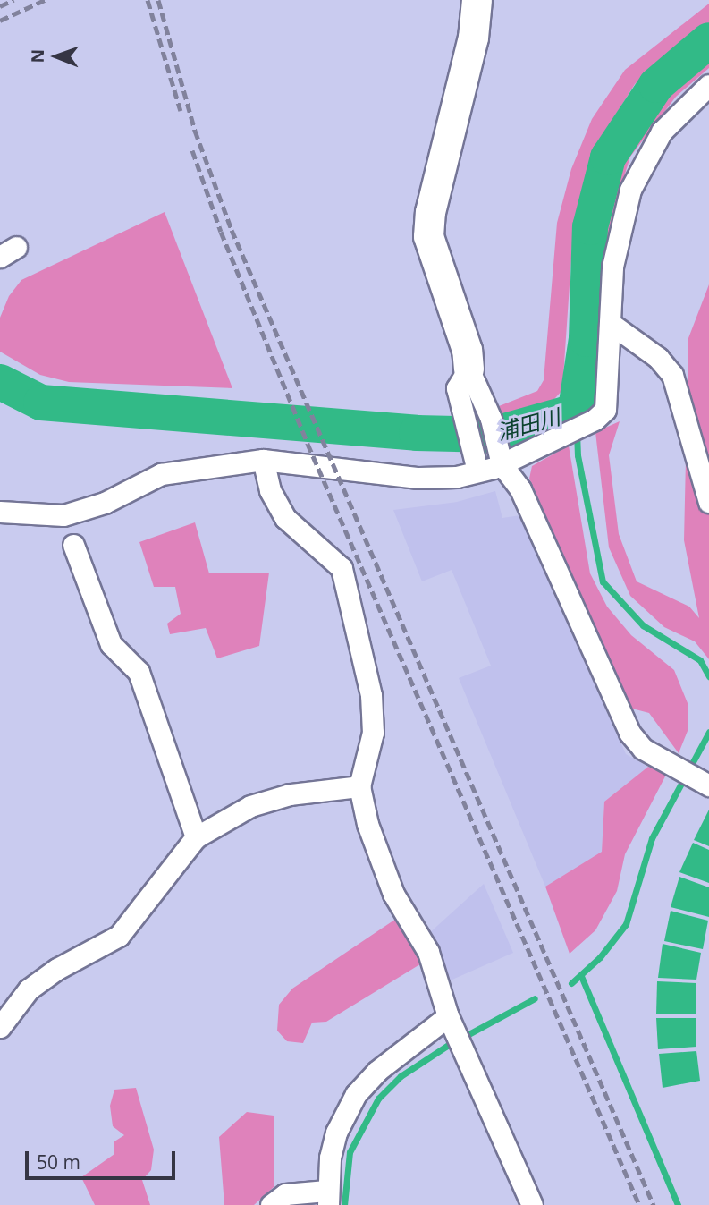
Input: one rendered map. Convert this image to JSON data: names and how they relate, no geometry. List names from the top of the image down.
{
  "water": ["浦田川"],
  "scale_bar": "50 m",
  "north": "left"
}
